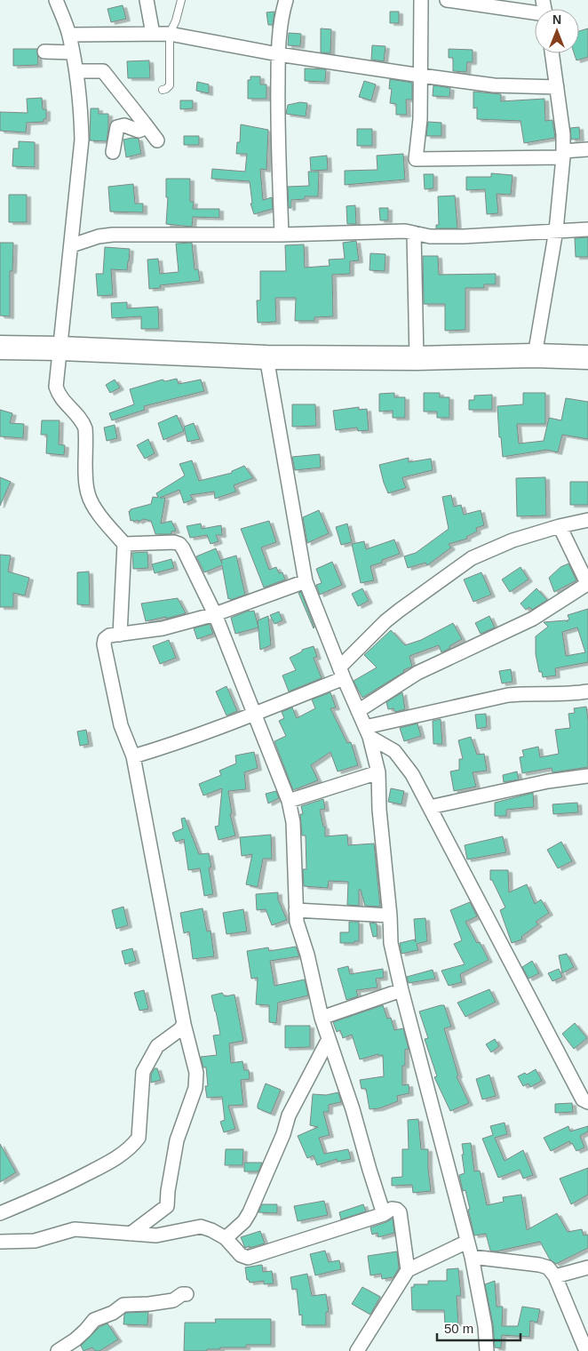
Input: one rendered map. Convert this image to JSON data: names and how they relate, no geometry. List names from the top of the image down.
{
  "scale_bar": "50 m",
  "north": "top"
}
